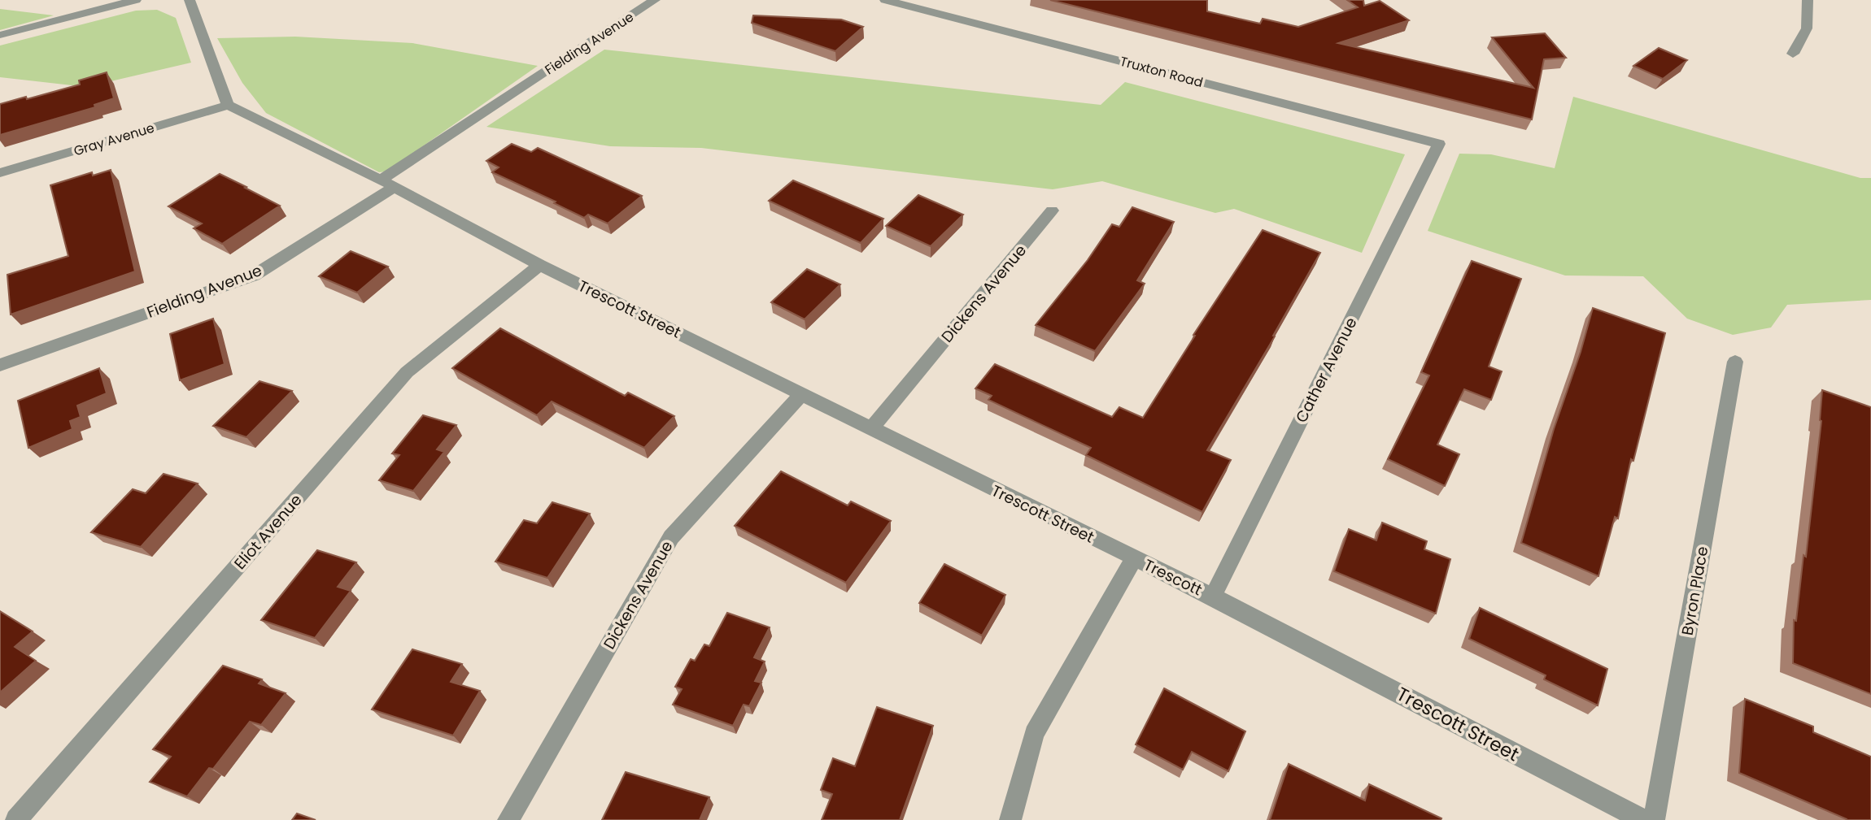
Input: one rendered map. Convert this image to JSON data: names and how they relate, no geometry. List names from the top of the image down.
{
  "streets": {
    "street": [
      "Fielding Avenue",
      "Truxton Road",
      "Gray Avenue",
      "Dickens Avenue",
      "Trescott Street",
      "Cather Avenue",
      "Eliot Avenue",
      "Trescott",
      "Byron Place"
    ]
  },
  "crossings": [
    ["Fielding Avenue", "Trescott Street"],
    ["Truxton Road", "Cather Avenue"],
    ["Gray Avenue", "Trescott Street"],
    ["Dickens Avenue", "Trescott Street"],
    ["Trescott Street", "Cather Avenue"],
    ["Trescott Street", "Eliot Avenue"],
    ["Trescott Street", "Trescott"],
    ["Cather Avenue", "Trescott"]
  ]
}
